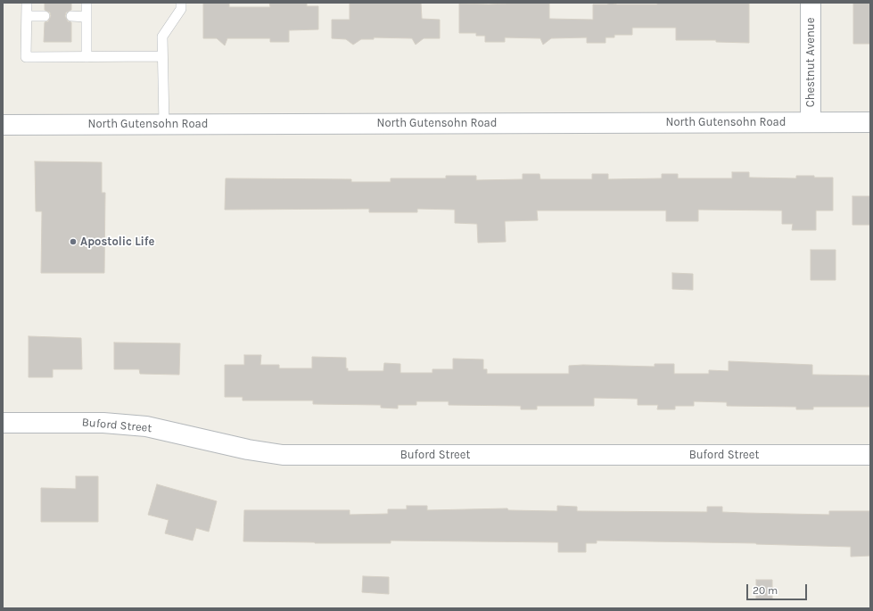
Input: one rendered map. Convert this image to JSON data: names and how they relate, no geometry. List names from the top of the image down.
{
  "streets": {
    "street": ["Chestnut Avenue", "North Gutensohn Road", "Buford Street"]
  },
  "crossings": [
    ["Chestnut Avenue", "North Gutensohn Road"]
  ],
  "places": ["Apostolic Life"],
  "scale_bar": "20 m"
}
